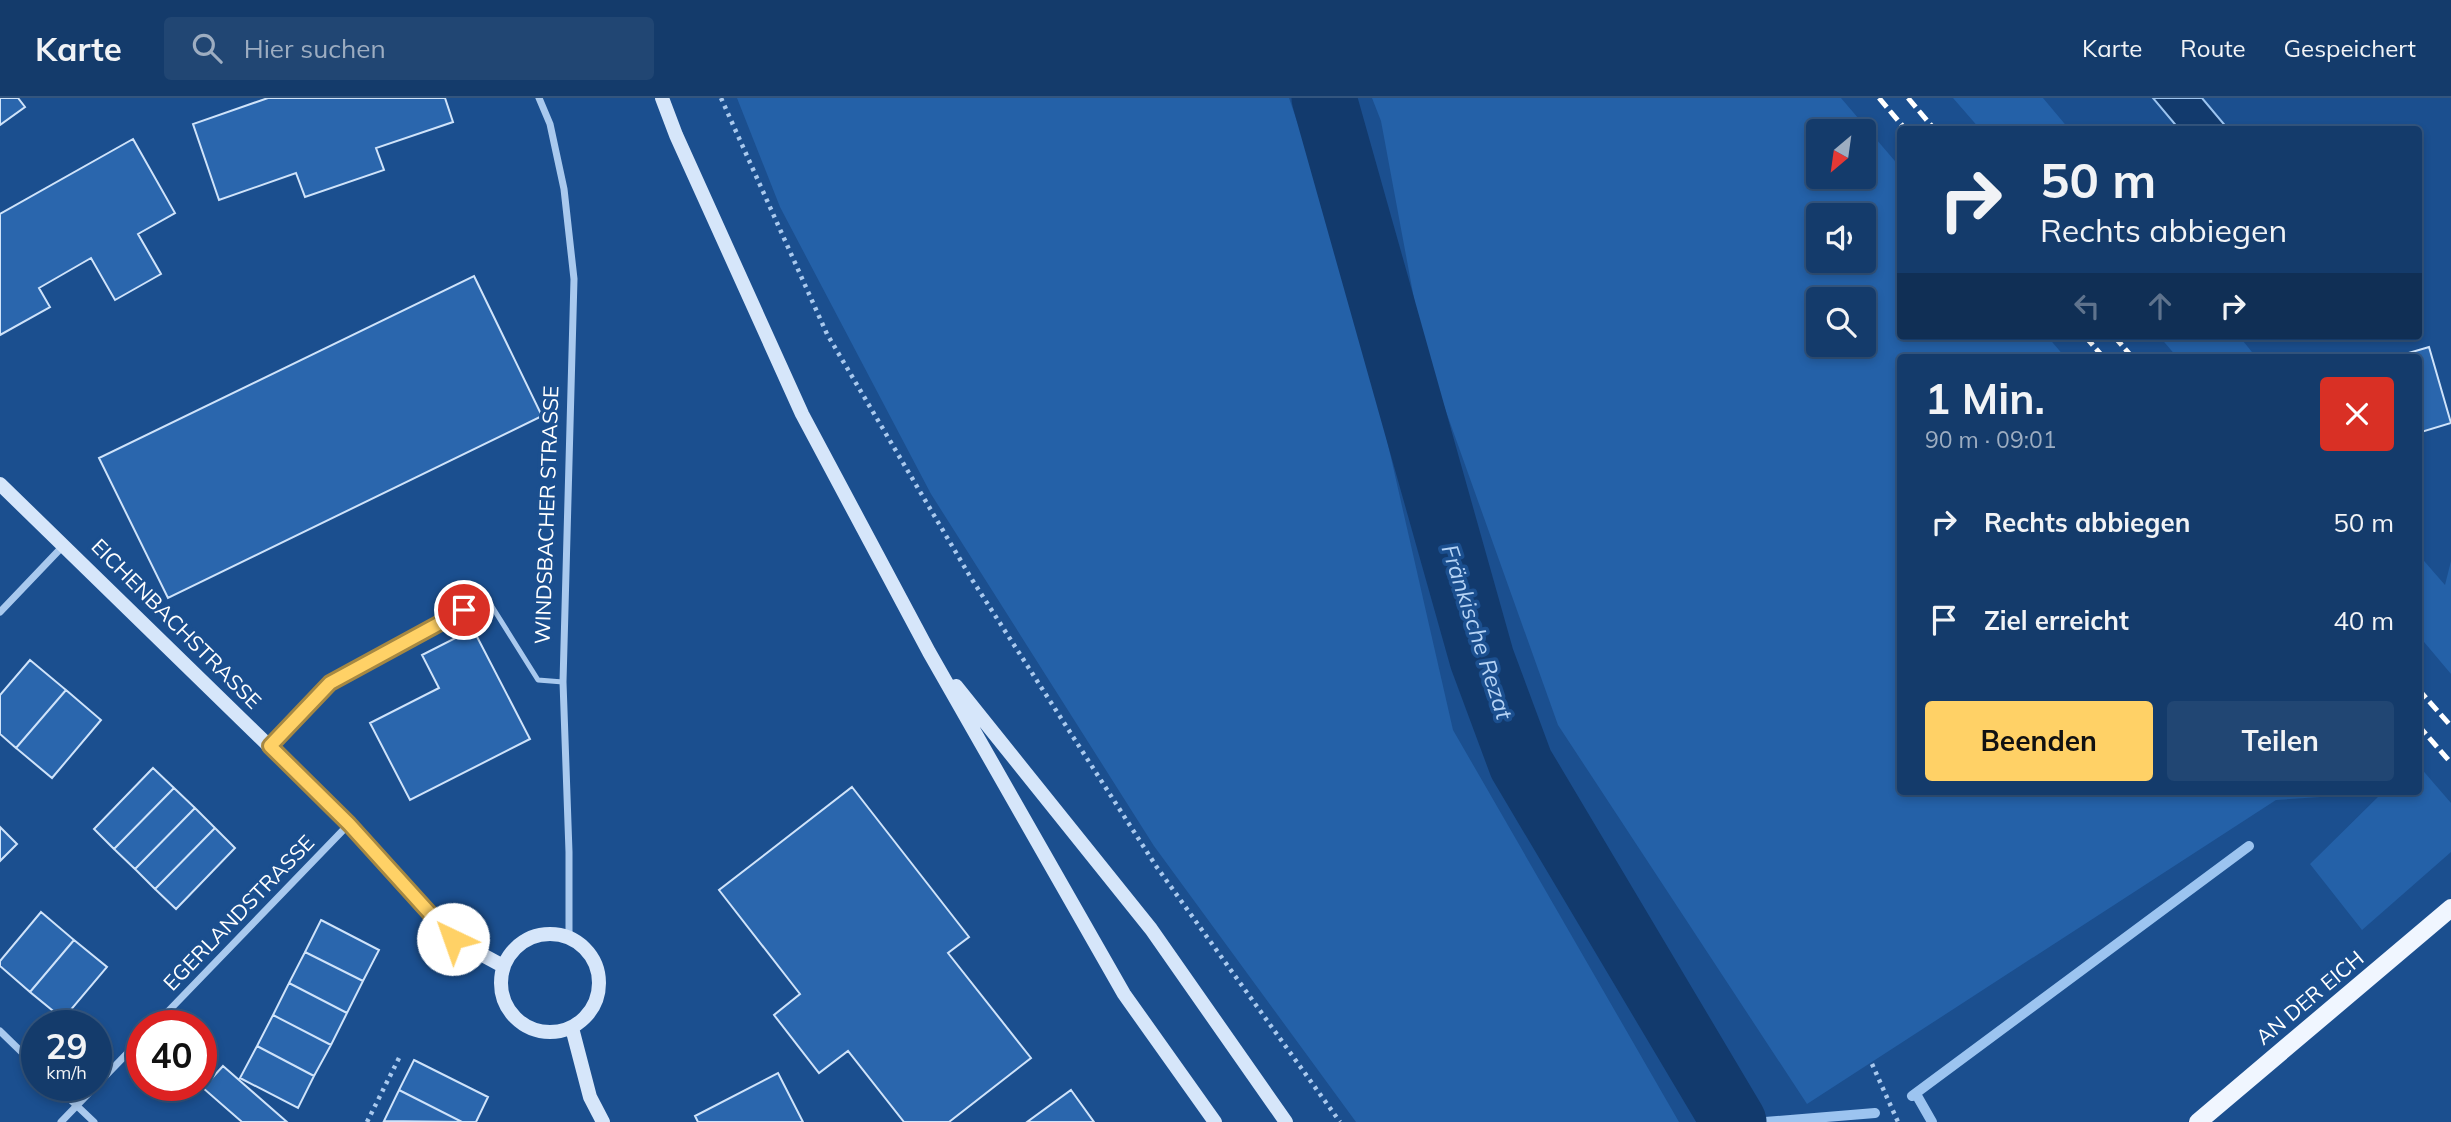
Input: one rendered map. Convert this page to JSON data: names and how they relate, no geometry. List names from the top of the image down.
{
  "streets": {
    "main road": ["EICHENBACHSTRASSE", "AN DER EICH"],
    "street": ["WINDSBACHER STRASSE", "EGERLANDSTRASSE"]
  },
  "crossings": [
    ["WINDSBACHER STRASSE", "EICHENBACHSTRASSE"],
    ["EICHENBACHSTRASSE", "EGERLANDSTRASSE"]
  ],
  "water": ["Fränkische Rezat"],
  "north": "bottom left",
  "page": {
    "header": "Karte",
    "search": "Hier suchen",
    "nav": ["Karte", "Route", "Gespeichert"],
    "turn": ["50 m", "Rechts abbiegen"],
    "heading": ["1 Min.", "90 m · 09:01"],
    "list": [
      {
        "name": "Rechts abbiegen",
        "value": "50 m"
      },
      {
        "name": "Ziel erreicht",
        "value": "40 m"
      }
    ],
    "buttons": ["Beenden", "Teilen"],
    "speed": "29 km/h",
    "limit": "40"
  }
}
